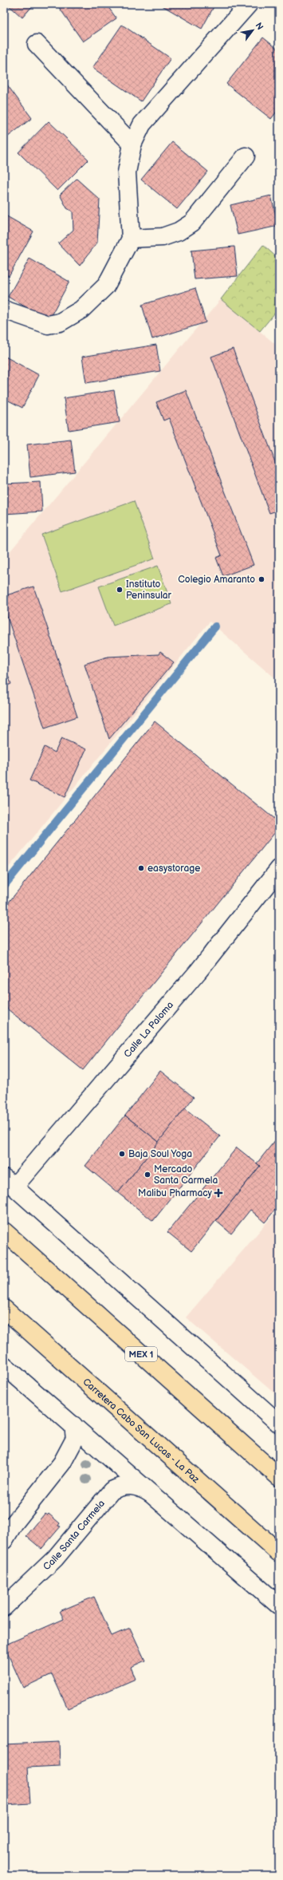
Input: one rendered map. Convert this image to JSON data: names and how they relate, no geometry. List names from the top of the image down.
{
  "streets": {
    "highway": ["MEX 1", "Carretera Cabo San Lucas - La Paz"],
    "street": ["Calle La Paloma", "Calle Santa Carmela"]
  },
  "places": {
    "other": [
      "Colegio Amaranto",
      "Instituto Peninsular",
      "easystorage",
      "Baja Soul Yoga",
      "Mercado Santa Carmela"
    ],
    "health": ["Malibu Pharmacy"]
  },
  "north": "top right"
}
